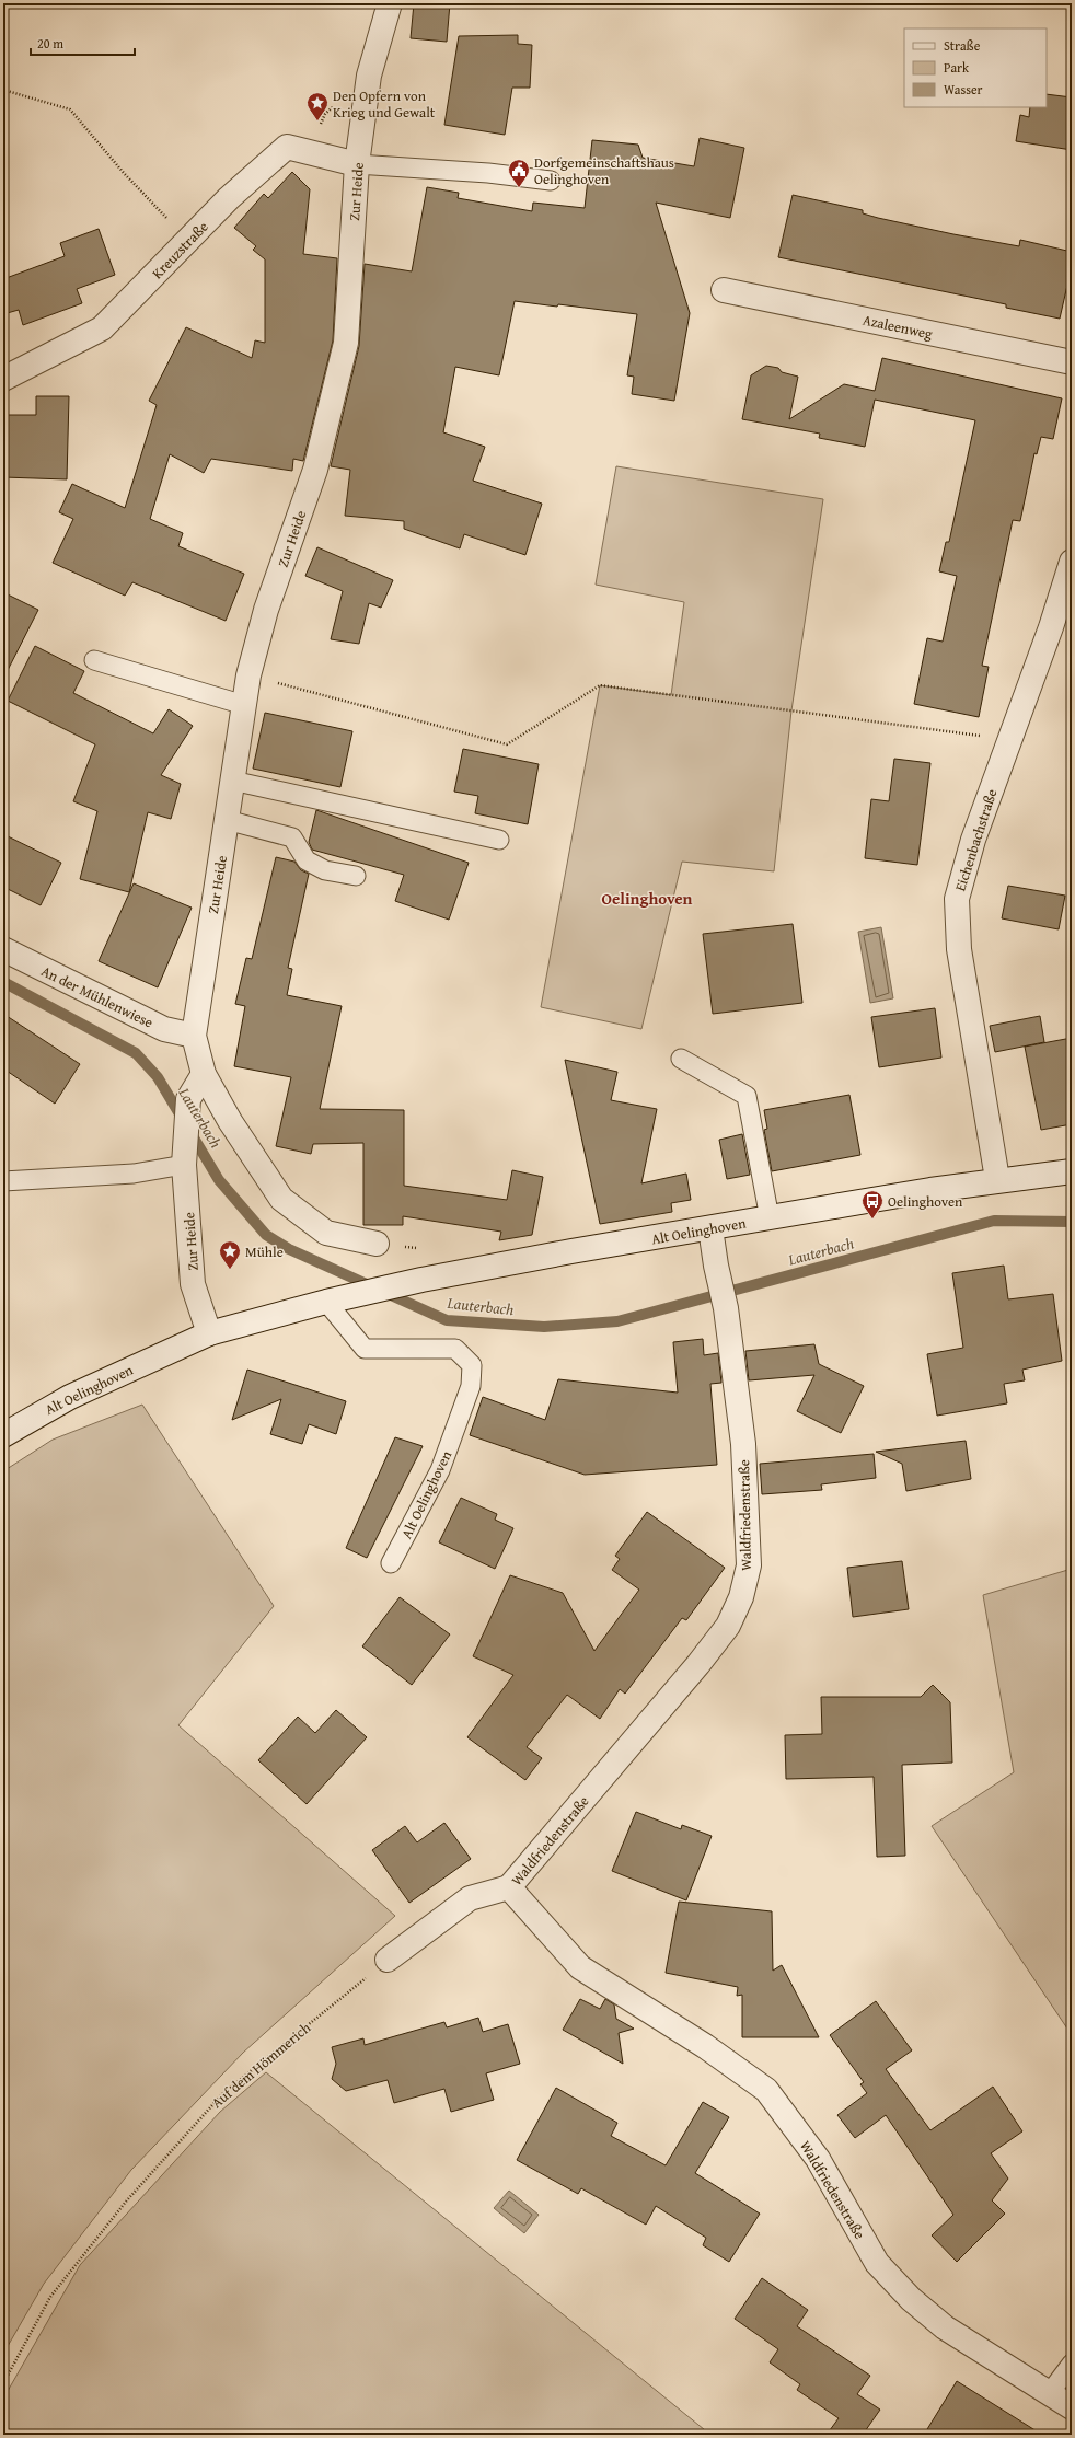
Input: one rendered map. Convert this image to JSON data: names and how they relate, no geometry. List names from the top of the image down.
{
  "streets": {
    "street": [
      "Zur Heide",
      "Kreuzstraße",
      "Azaleenweg",
      "Eichenbachstraße",
      "An der Mühlenwiese",
      "Alt Oelinghoven",
      "Waldfriedenstraße"
    ],
    "path": ["Auf dem Hömmerich"]
  },
  "crossings": [
    ["Zur Heide", "An der Mühlenwiese"],
    ["Zur Heide", "Alt Oelinghoven"],
    ["Eichenbachstraße", "Alt Oelinghoven"],
    ["Alt Oelinghoven", "Waldfriedenstraße"]
  ],
  "districts": ["Oelinghoven"],
  "water": ["Lauterbach"],
  "places": {
    "place": ["Den Opfern von Krieg und Gewalt", "Mühle"],
    "public building": ["Dorfgemeinschaftshaus Oelinghoven"],
    "bus stop": ["Oelinghoven"]
  },
  "legend": ["Straße", "Park", "Wasser"],
  "scale_bar": "20 m"
}
